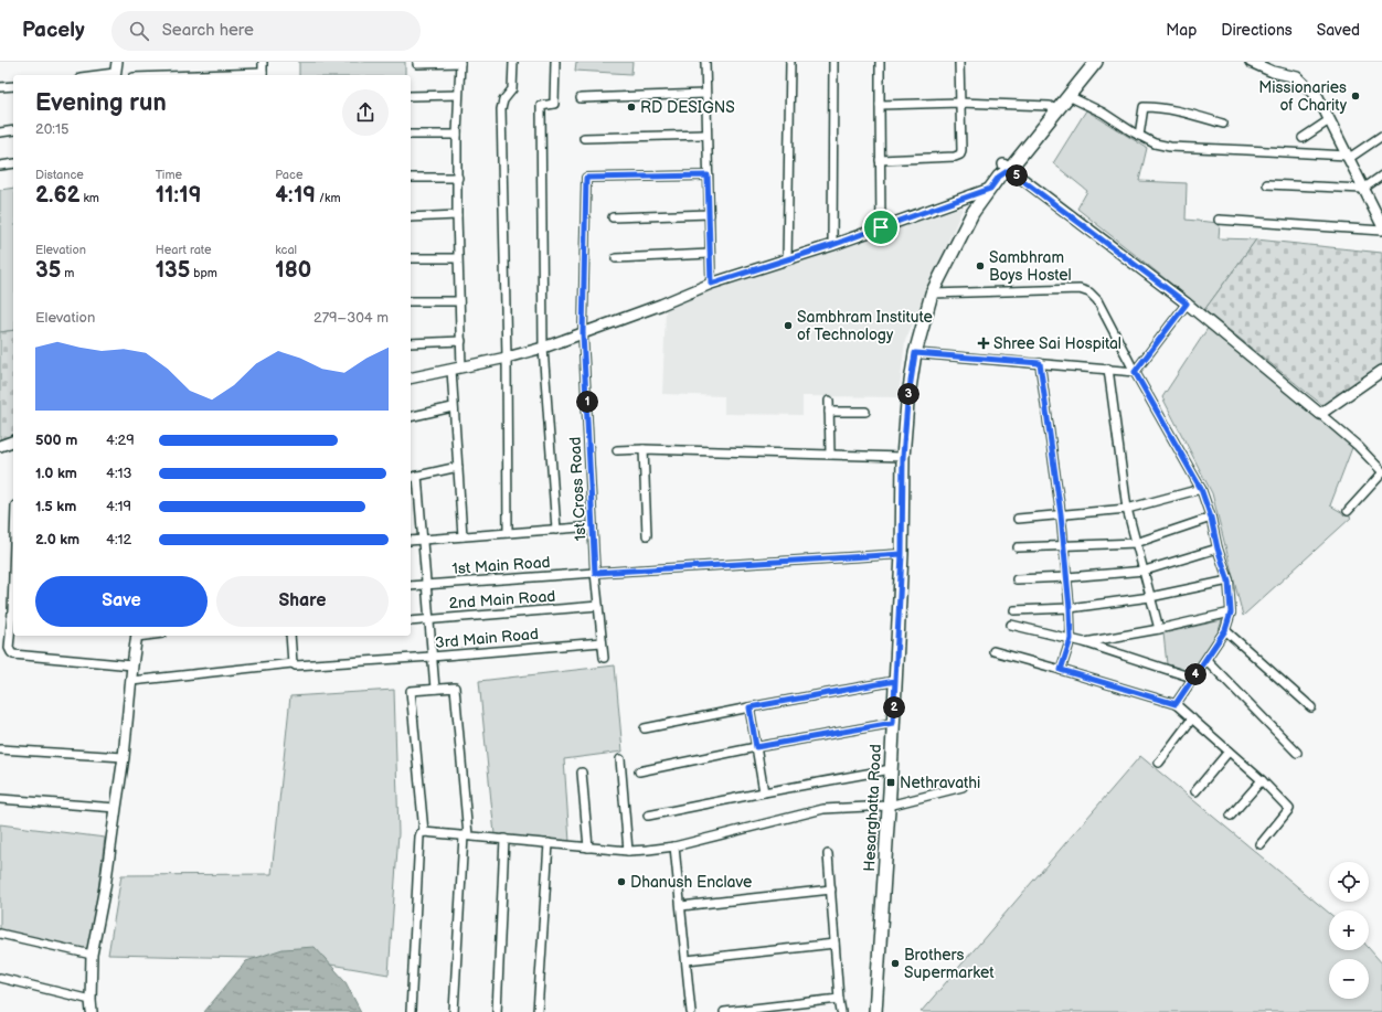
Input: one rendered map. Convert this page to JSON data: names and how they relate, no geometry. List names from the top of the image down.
{
  "streets": {
    "main road": ["Hesarghatta Road"],
    "street": [
      "1st Cross Road",
      "1st Main Road",
      "2nd Main Road",
      "3rd Main Road"
    ]
  },
  "crossings": [
    ["1st Cross Road", "1st Main Road"],
    ["1st Cross Road", "2nd Main Road"],
    ["1st Cross Road", "3rd Main Road"],
    ["1st Main Road", "Hesarghatta Road"]
  ],
  "places": {
    "other": [
      "Missionaries of Charity",
      "RD DESIGNS",
      "Sambhram Boys Hostel",
      "Sambhram Institute of Technology",
      "Dhanush Enclave",
      "Brothers Supermarket"
    ],
    "health": ["Shree Sai Hospital"],
    "transit": ["Nethravathi"]
  },
  "page": {
    "header": "Pacely",
    "search": "Search here",
    "nav": ["Map", "Directions", "Saved"],
    "heading": ["Evening run", "20:15"],
    "stats": [
      ["Distance", "2.62 km"],
      ["Time", "11:19"],
      ["Pace", "4:19 /km"],
      ["Elevation", "35 m"],
      ["Heart rate", "135 bpm"],
      ["kcal", "180"]
    ],
    "pins": [
      "5",
      "3",
      "1",
      "4",
      "2"
    ],
    "chart": ["Elevation", "279–304 m"],
    "list": [
      {
        "name": "500 m",
        "note": "4:29"
      },
      {
        "name": "1.0 km",
        "note": "4:13"
      },
      {
        "name": "1.5 km",
        "note": "4:19"
      },
      {
        "name": "2.0 km",
        "note": "4:12"
      }
    ],
    "buttons": ["Save", "Share"],
    "map_buttons": ["+", "−"]
  }
}
